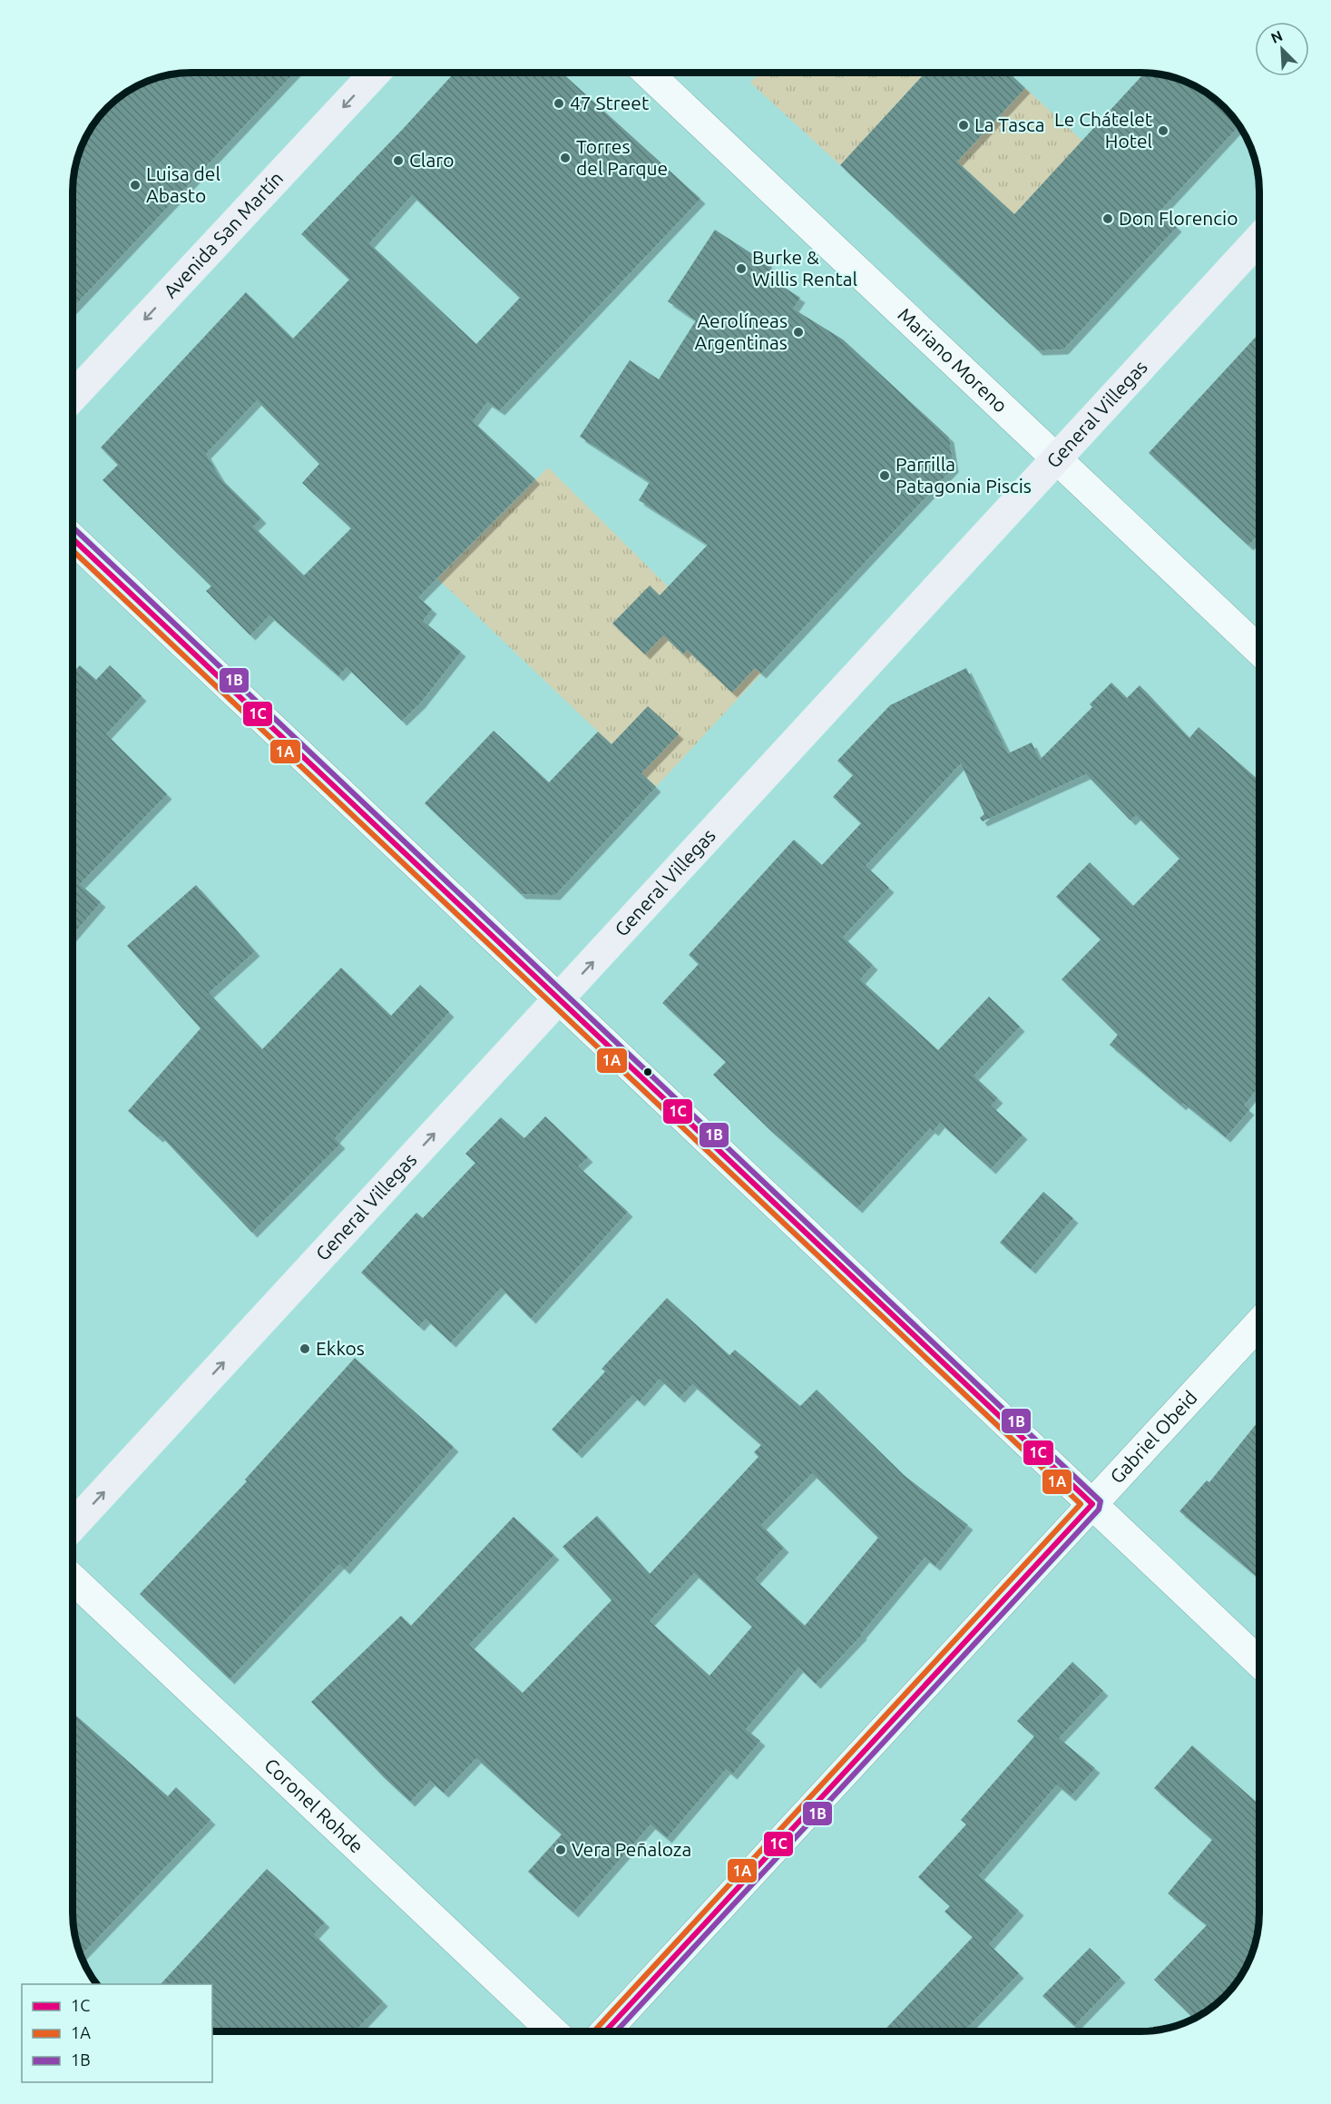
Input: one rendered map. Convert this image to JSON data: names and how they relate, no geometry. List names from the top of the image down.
{
  "streets": {
    "main road": ["Avenida San Martín", "General Villegas"],
    "street": ["Mariano Moreno", "Gabriel Obeid", "Coronel Rohde"]
  },
  "crossings": [
    ["Mariano Moreno", "General Villegas"]
  ],
  "one_way": ["Avenida San Martín", "General Villegas"],
  "places": [
    "47 Street",
    "La Tasca",
    "Le Chátelet Hotel",
    "Torres del Parque",
    "Claro",
    "Luisa del Abasto",
    "Don Florencio",
    "Burke & Willis Rental",
    "Aerolíneas Argentinas",
    "Parrilla Patagonia Piscis",
    "Ekkos",
    "Vera Peñaloza"
  ],
  "lines": ["transit line 1B", "transit line 1C", "transit line 1A"],
  "legend": ["1C", "1A", "1B"],
  "north": "top left"
}
